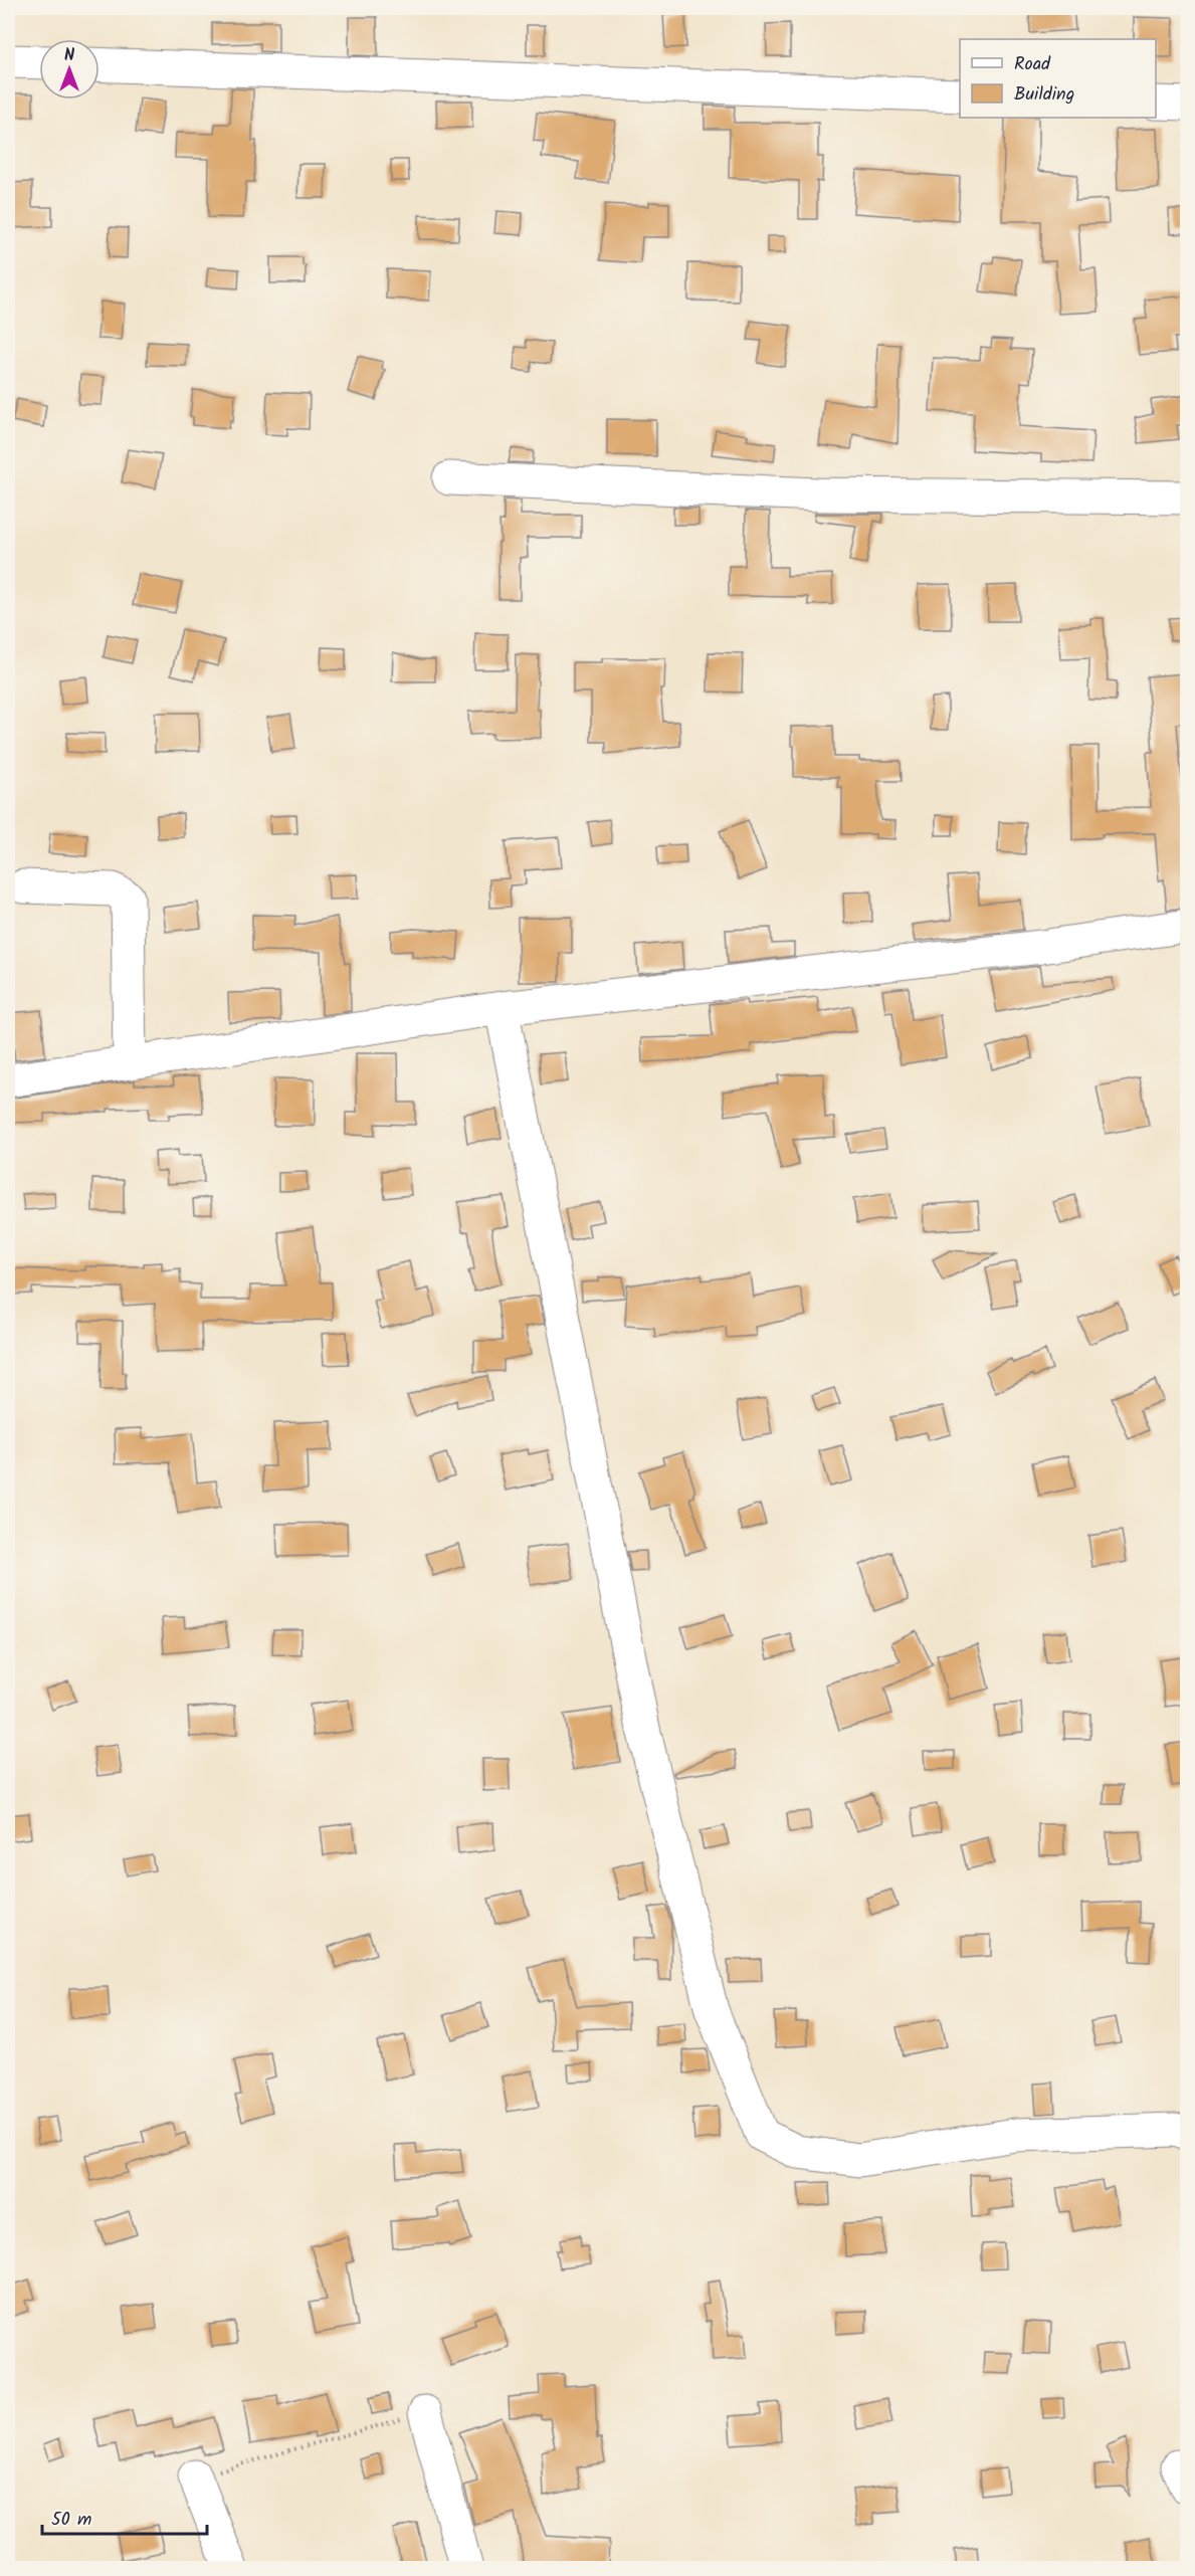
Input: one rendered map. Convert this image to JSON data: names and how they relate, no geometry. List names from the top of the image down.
{
  "legend": ["Road", "Building"],
  "scale_bar": "50 m",
  "north": "top"
}
